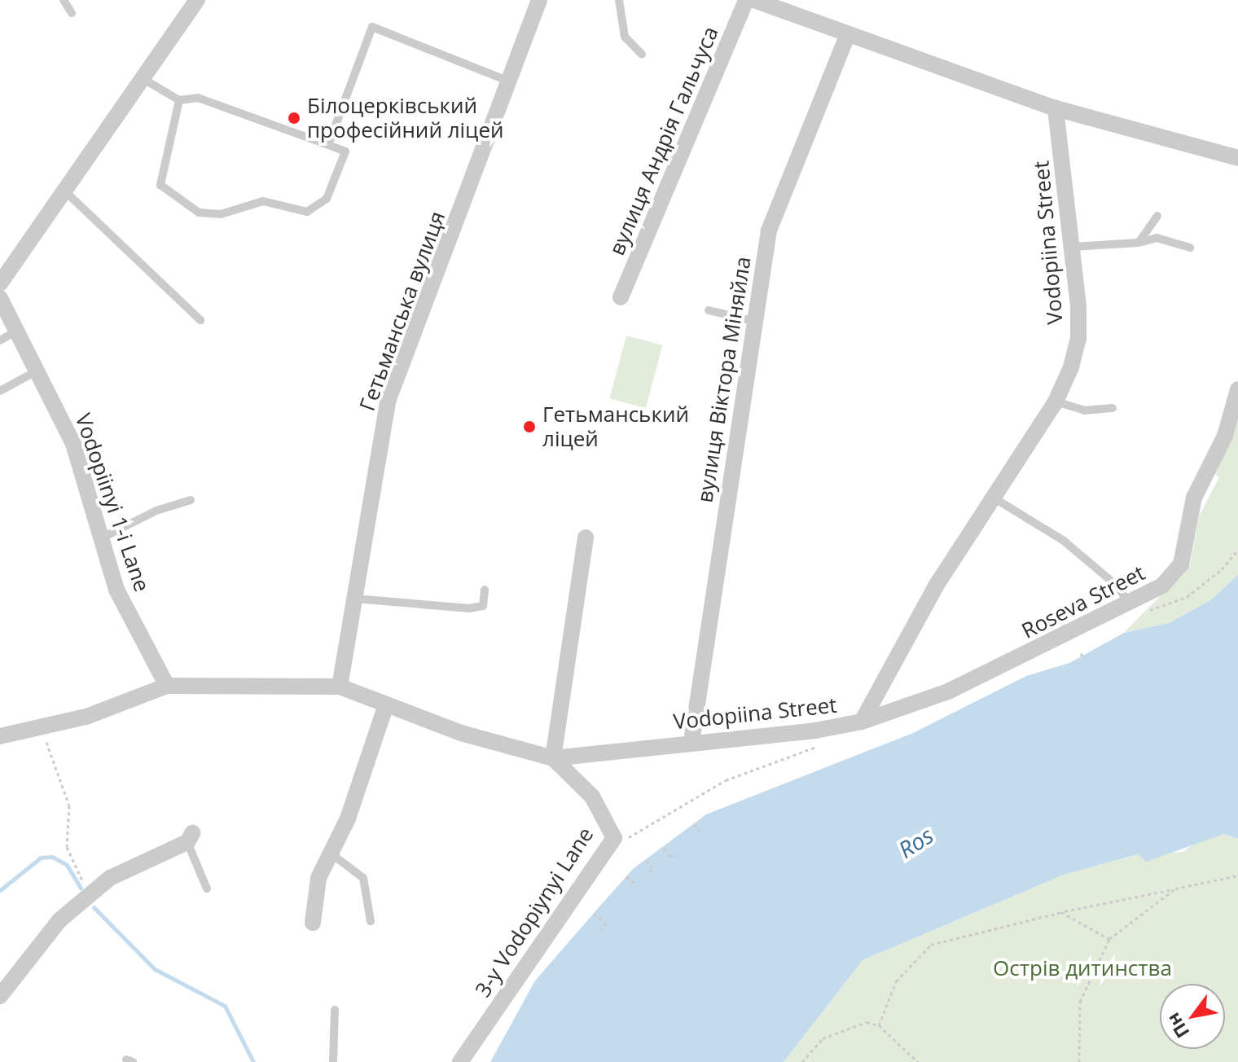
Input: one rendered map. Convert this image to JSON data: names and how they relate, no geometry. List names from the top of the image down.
{
  "streets": {
    "street": [
      "вулиця Андрія Гальчуса",
      "Vodopiina Street",
      "Гетьманська вулиця",
      "вулиця Віктора Міняйла",
      "Vodopiinyi 1-i Lane",
      "Roseva Street",
      "3-y Vodopiynyi Lane"
    ]
  },
  "crossings": [
    ["Vodopiina Street", "Гетьманська вулиця"],
    ["Vodopiina Street", "вулиця Віктора Міняйла"],
    ["Vodopiina Street", "Vodopiinyi 1-i Lane"],
    ["Vodopiina Street", "Roseva Street"],
    ["Vodopiina Street", "3-y Vodopiynyi Lane"]
  ],
  "water": ["Ros"],
  "parks": ["Острів дитинства"],
  "places": ["Білоцерківський професійний ліцей", "Гетьманський ліцей"],
  "north": "bottom left"
}
